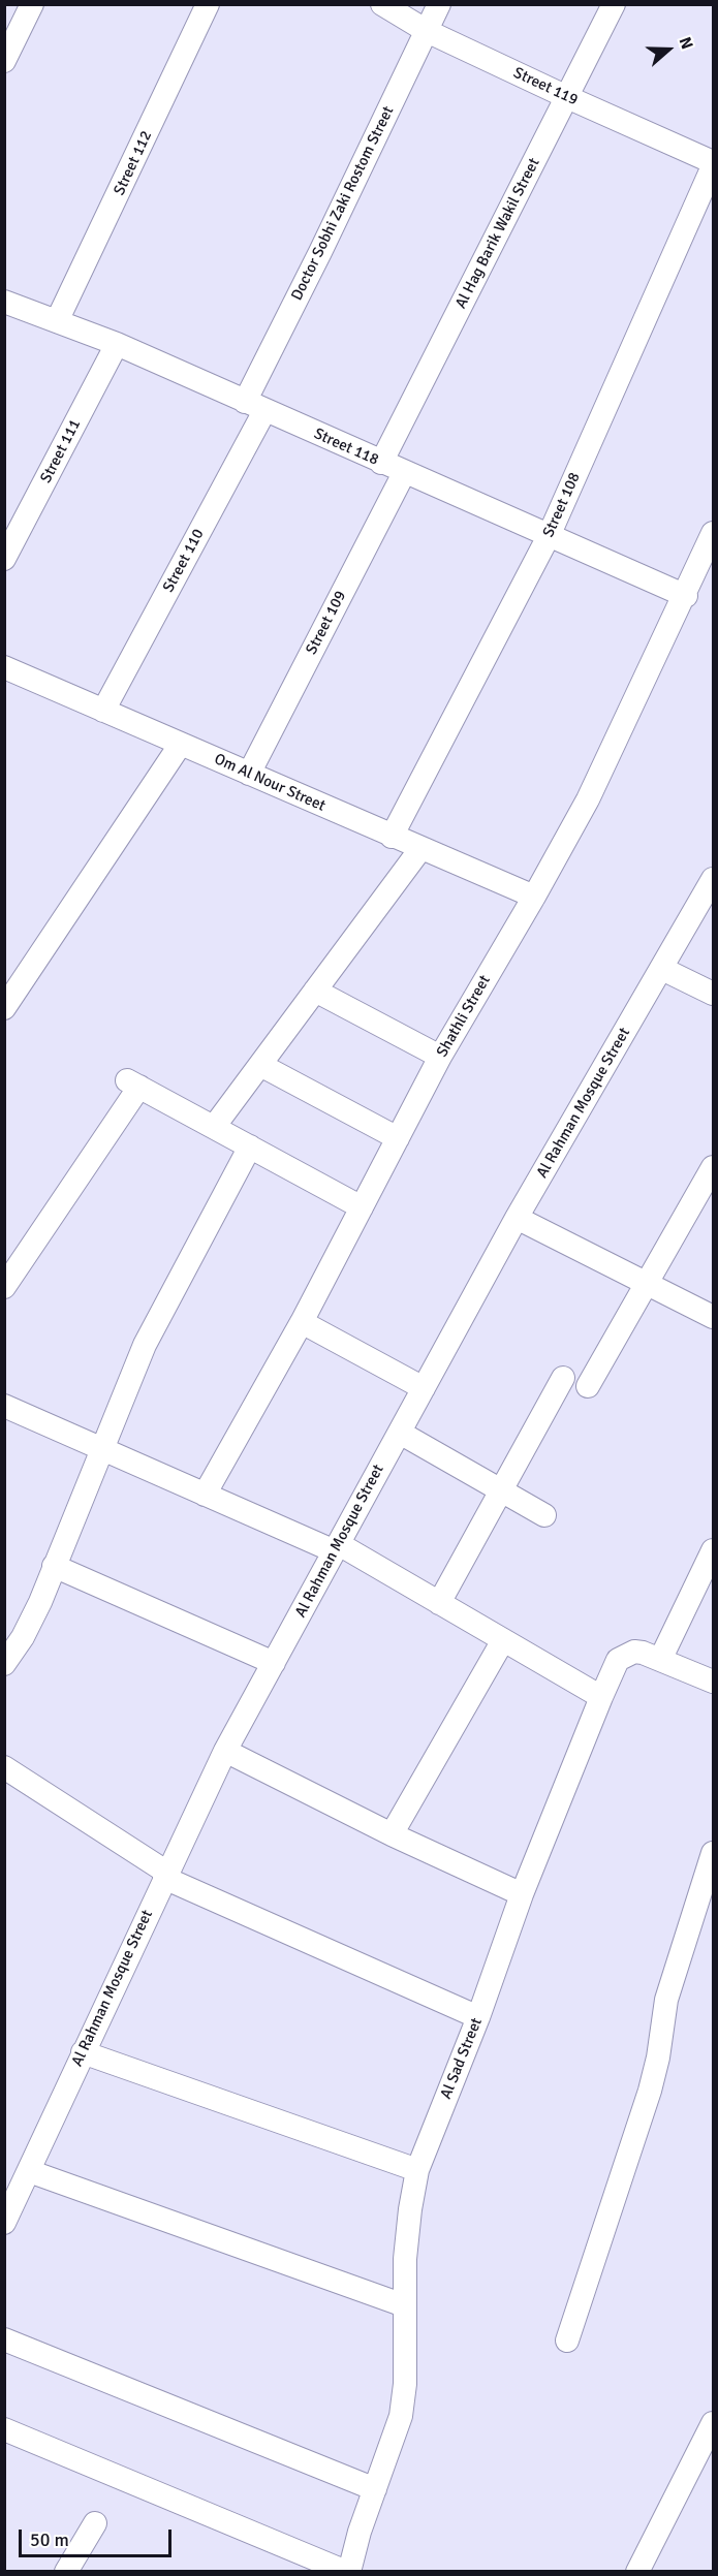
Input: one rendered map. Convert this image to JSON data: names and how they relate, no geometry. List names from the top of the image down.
{
  "streets": {
    "street": [
      "Street 119",
      "Street 112",
      "Doctor Sobhi Zaki Rostom Street",
      "Al Hag Barik Wakil Street",
      "Street 118",
      "Street 111",
      "Street 108",
      "Street 110",
      "Street 109",
      "Om Al Nour Street",
      "Shathli Street",
      "Al Rahman Mosque Street",
      "Al Sad Street"
    ]
  },
  "crossings": [
    ["Street 119", "Doctor Sobhi Zaki Rostom Street"],
    ["Street 119", "Al Hag Barik Wakil Street"],
    ["Street 119", "Street 108"],
    ["Street 112", "Street 118"],
    ["Doctor Sobhi Zaki Rostom Street", "Street 118"],
    ["Doctor Sobhi Zaki Rostom Street", "Street 110"],
    ["Al Hag Barik Wakil Street", "Street 118"],
    ["Street 118", "Street 111"],
    ["Street 118", "Street 108"],
    ["Street 118", "Street 110"],
    ["Street 118", "Street 109"],
    ["Street 118", "Shathli Street"],
    ["Street 108", "Om Al Nour Street"],
    ["Street 110", "Om Al Nour Street"],
    ["Street 109", "Om Al Nour Street"],
    ["Om Al Nour Street", "Shathli Street"]
  ],
  "scale_bar": "50 m",
  "north": "right"
}
